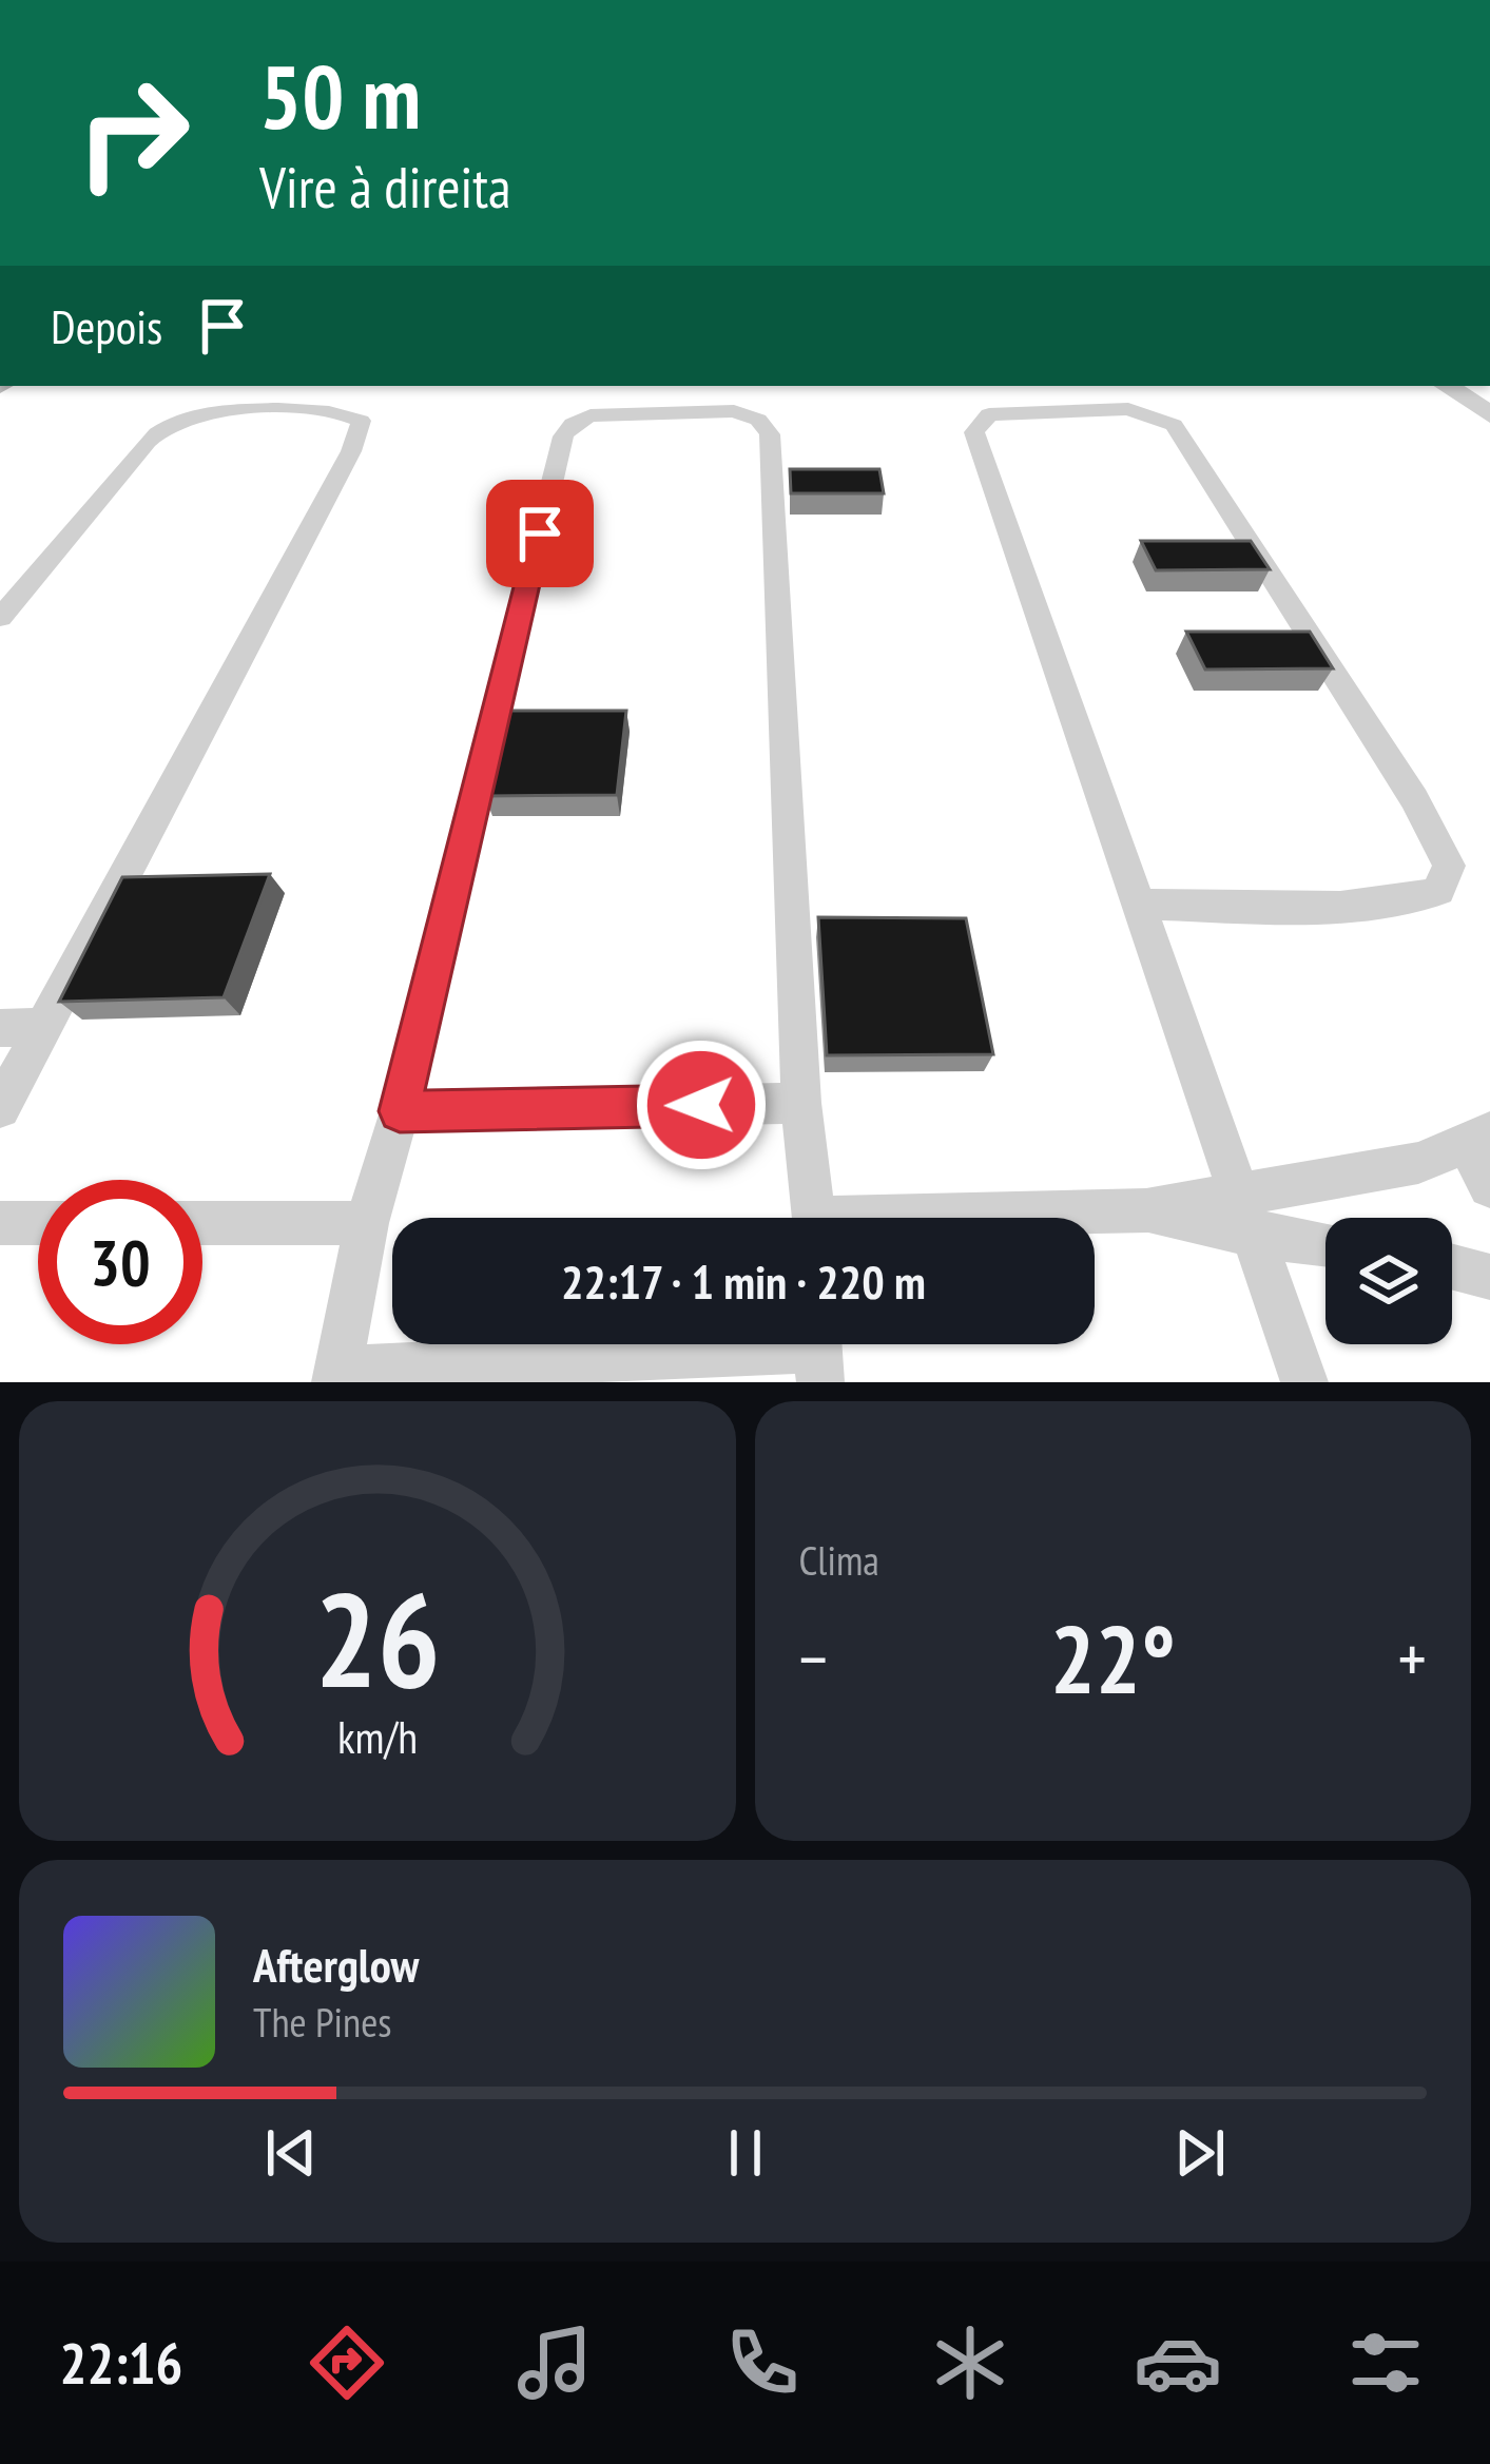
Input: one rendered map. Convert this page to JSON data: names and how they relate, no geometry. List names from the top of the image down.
{
  "page": {
    "turn": ["50 m", "Vire à direita"],
    "then": "Depois",
    "limit": "30",
    "trip": "22:17 · 1 min · 220 m",
    "tile": "Clima",
    "heat": ["−", "22°", "+"],
    "song": ["Afterglow", "The Pines"],
    "tabs": "22:16",
    "gauge": ["26", "km/h"]
  }
}
